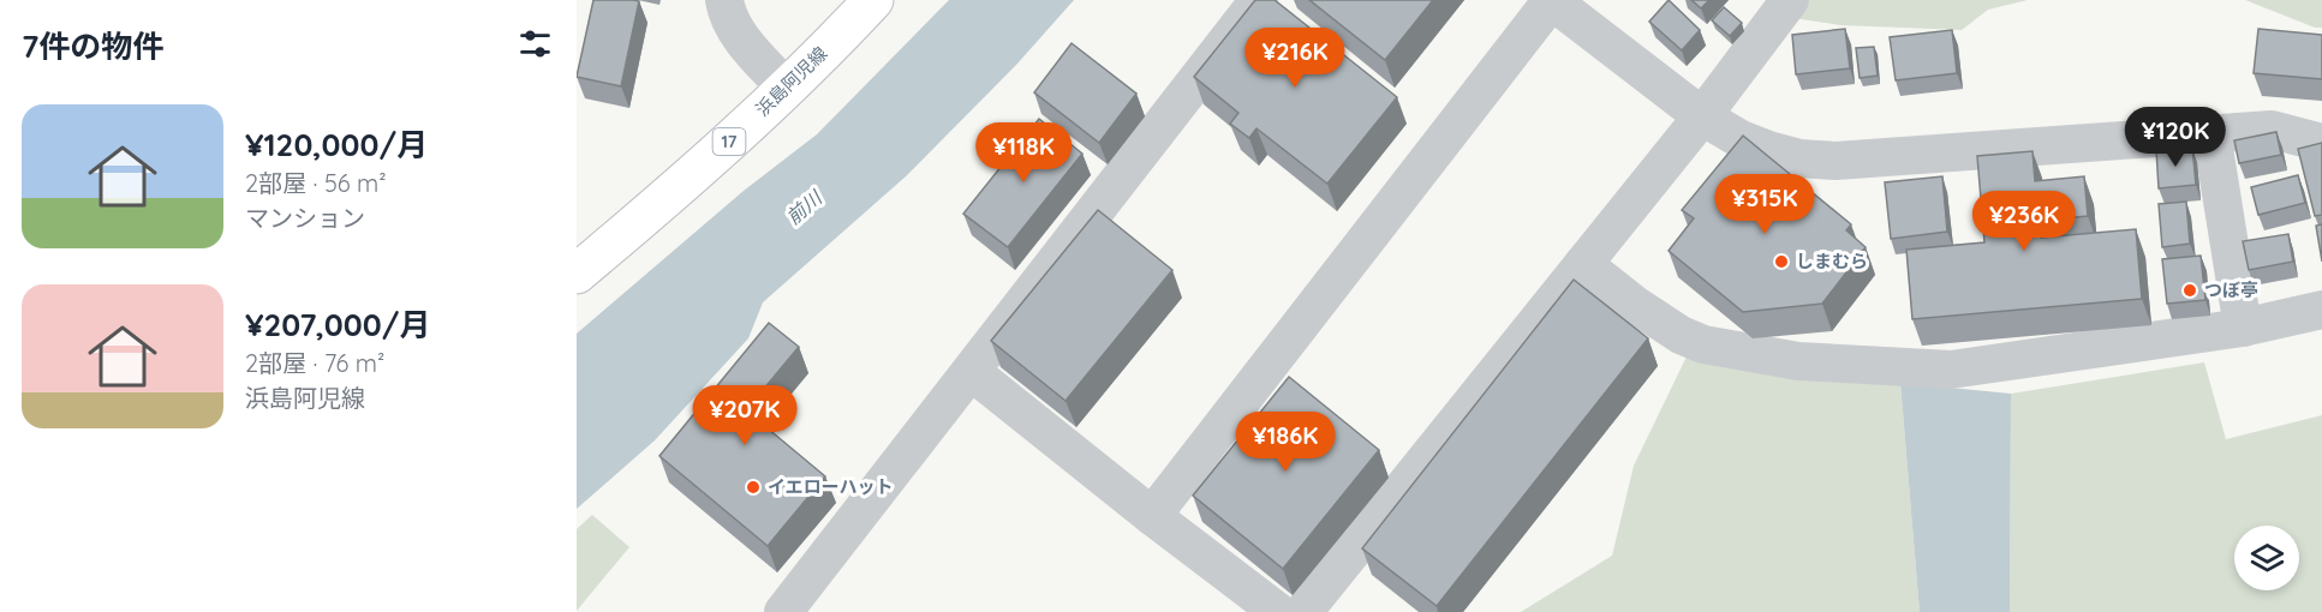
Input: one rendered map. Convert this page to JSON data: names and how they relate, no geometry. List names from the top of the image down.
{
  "streets": {
    "main road": ["浜島阿児線", "17"]
  },
  "water": ["前川"],
  "places": ["しまむら", "つぼ亭", "イエローハット"],
  "page": {
    "heading": "7件の物件",
    "price": [
      "¥216K",
      "¥120K",
      "¥118K",
      "¥315K",
      "¥236K",
      "¥207K",
      "¥186K"
    ],
    "list": [
      {
        "name": "¥120,000/月",
        "note": "2部屋 · 56 m² · マンション"
      },
      {
        "name": "¥207,000/月",
        "note": "2部屋 · 76 m² · 浜島阿児線"
      }
    ]
  }
}
